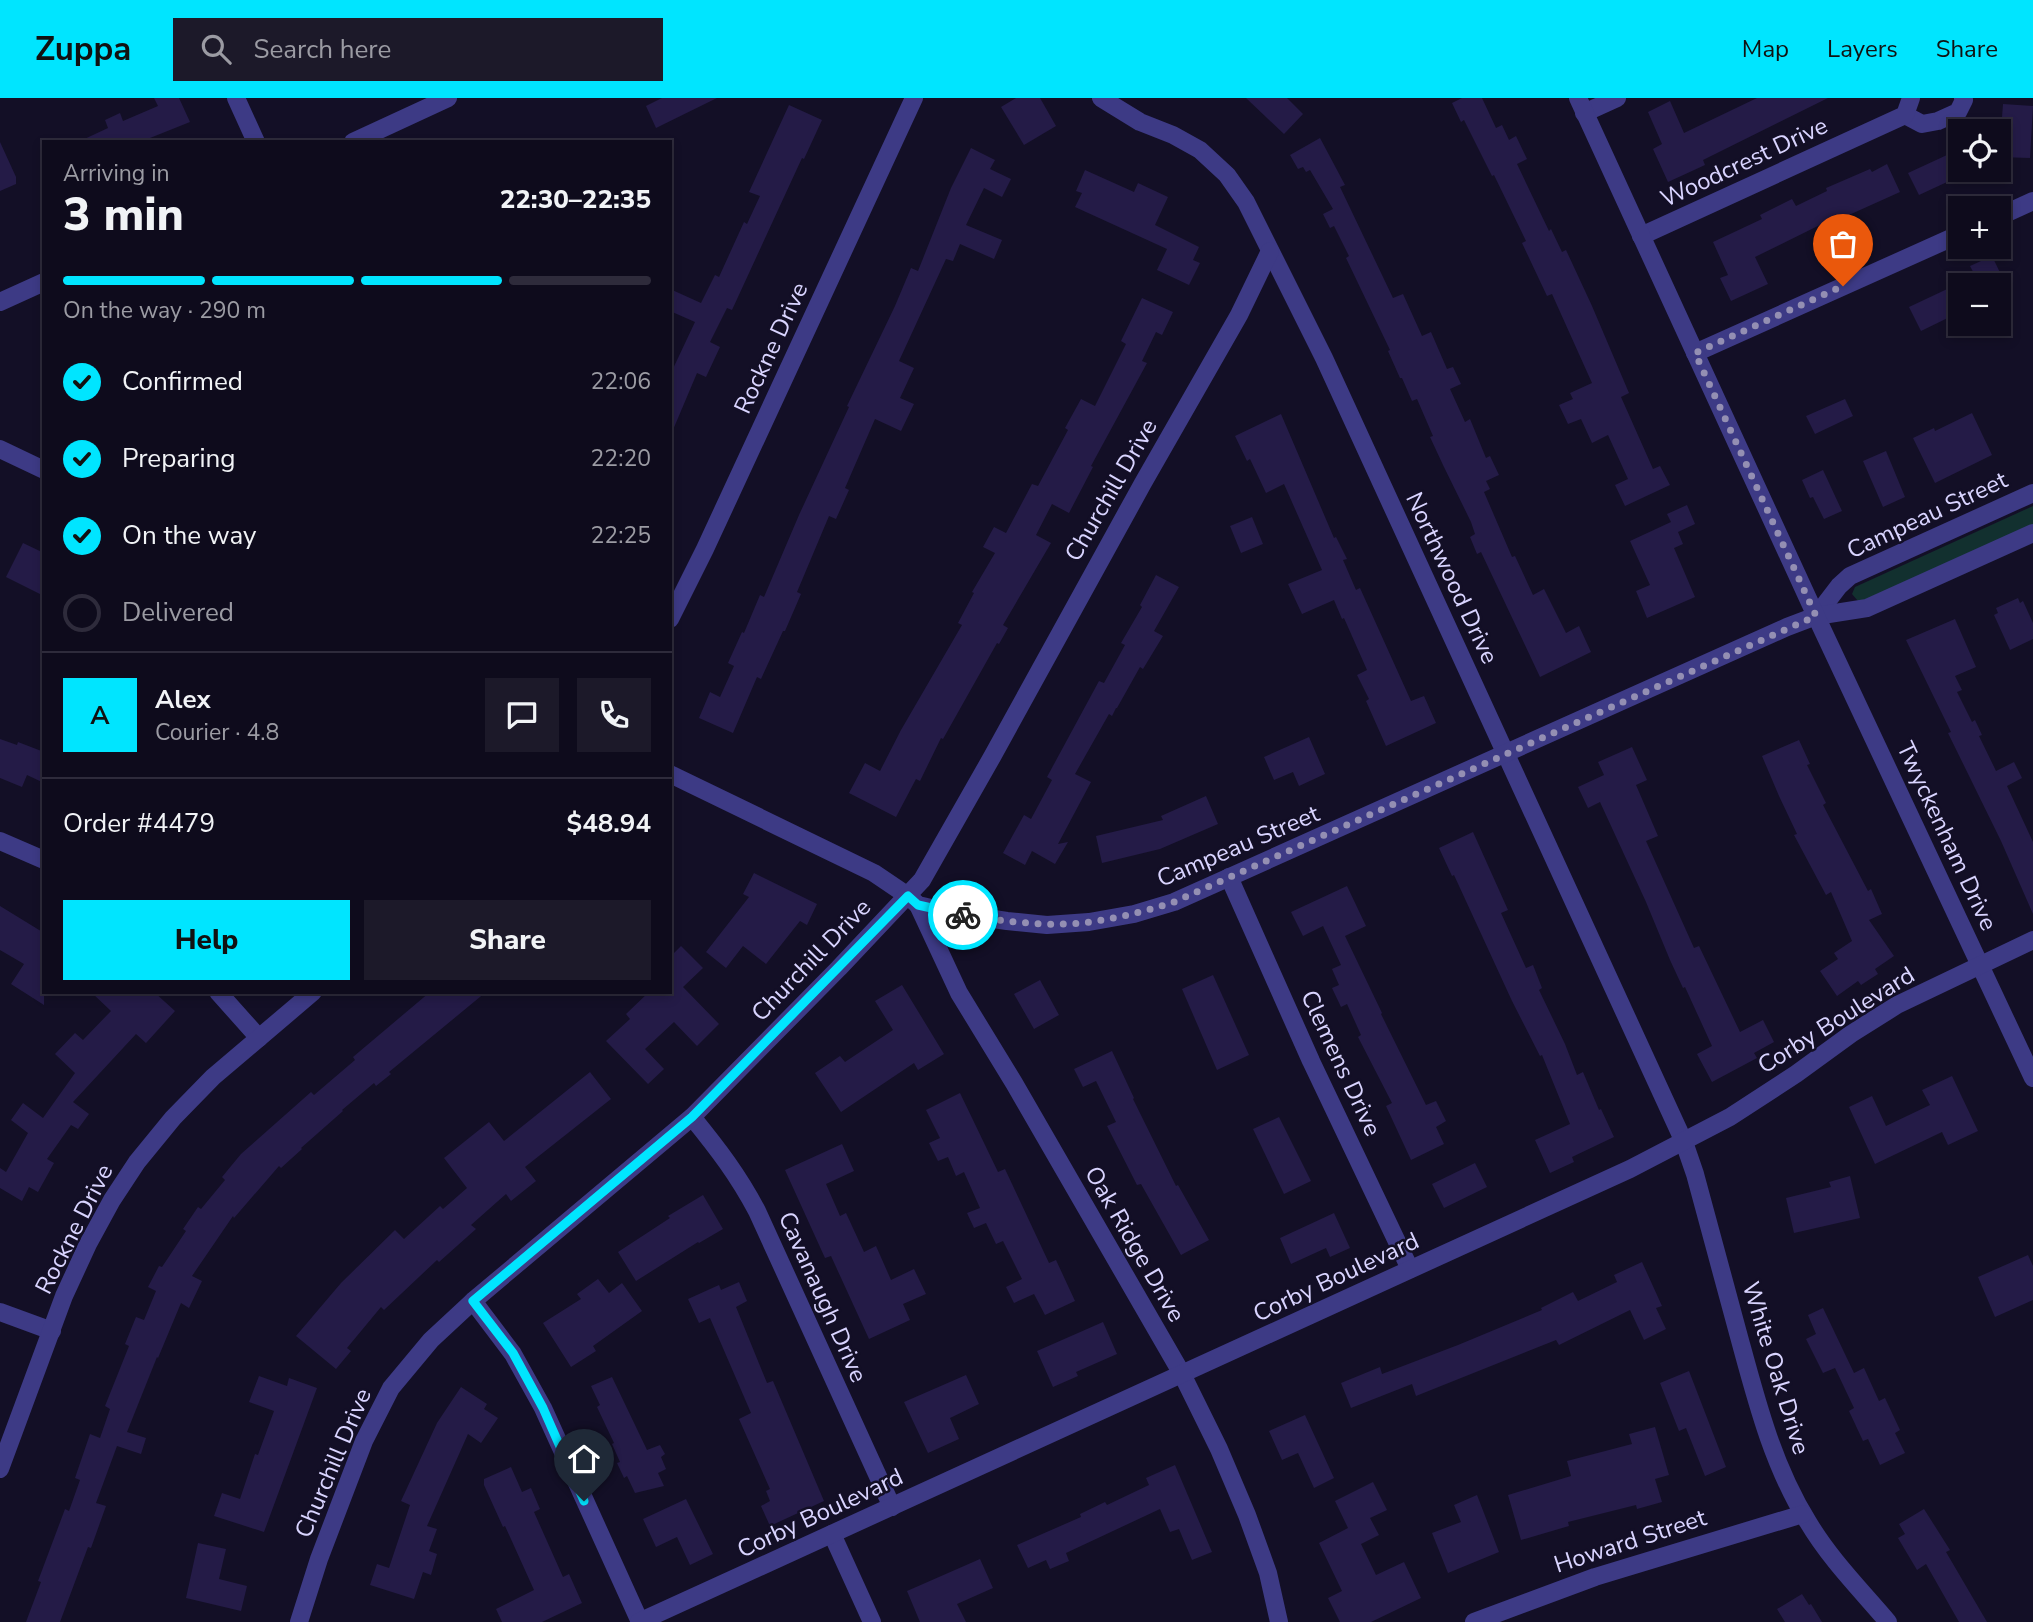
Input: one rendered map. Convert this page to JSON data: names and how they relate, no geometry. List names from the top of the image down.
{
  "streets": {
    "street": [
      "Woodcrest Drive",
      "Rockne Drive",
      "Churchill Drive",
      "Campeau Street",
      "Northwood Drive",
      "Twyckenham Drive",
      "Corby Boulevard",
      "Clemens Drive",
      "Oak Ridge Drive",
      "Cavanaugh Drive",
      "White Oak Drive",
      "Howard Street"
    ]
  },
  "crossings": [
    ["Woodcrest Drive", "Twyckenham Drive"],
    ["Churchill Drive", "Campeau Street"],
    ["Churchill Drive", "Northwood Drive"],
    ["Churchill Drive", "Oak Ridge Drive"],
    ["Churchill Drive", "Cavanaugh Drive"],
    ["Campeau Street", "Northwood Drive"],
    ["Campeau Street", "Twyckenham Drive"],
    ["Campeau Street", "Clemens Drive"],
    ["Campeau Street", "Oak Ridge Drive"],
    ["Northwood Drive", "Corby Boulevard"],
    ["Northwood Drive", "White Oak Drive"],
    ["Twyckenham Drive", "Corby Boulevard"],
    ["Corby Boulevard", "Clemens Drive"],
    ["Corby Boulevard", "Oak Ridge Drive"],
    ["Corby Boulevard", "Cavanaugh Drive"],
    ["Corby Boulevard", "White Oak Drive"],
    ["White Oak Drive", "Howard Street"]
  ],
  "page": {
    "header": "Zuppa",
    "search": "Search here",
    "nav": ["Map", "Layers", "Share"],
    "map_buttons": ["+", "−"],
    "heading": ["3 min", "Arriving in", "22:30–22:35"],
    "panel": [
      "Alex",
      "Courier · 4.8",
      "Order #4479",
      "$48.94"
    ],
    "bar": "On the way · 290 m",
    "list": [
      ["Confirmed", "22:06"],
      ["Preparing", "22:20"],
      ["On the way", "22:25"],
      "Delivered"
    ],
    "round": "A",
    "buttons": ["Help", "Share"]
  }
}
